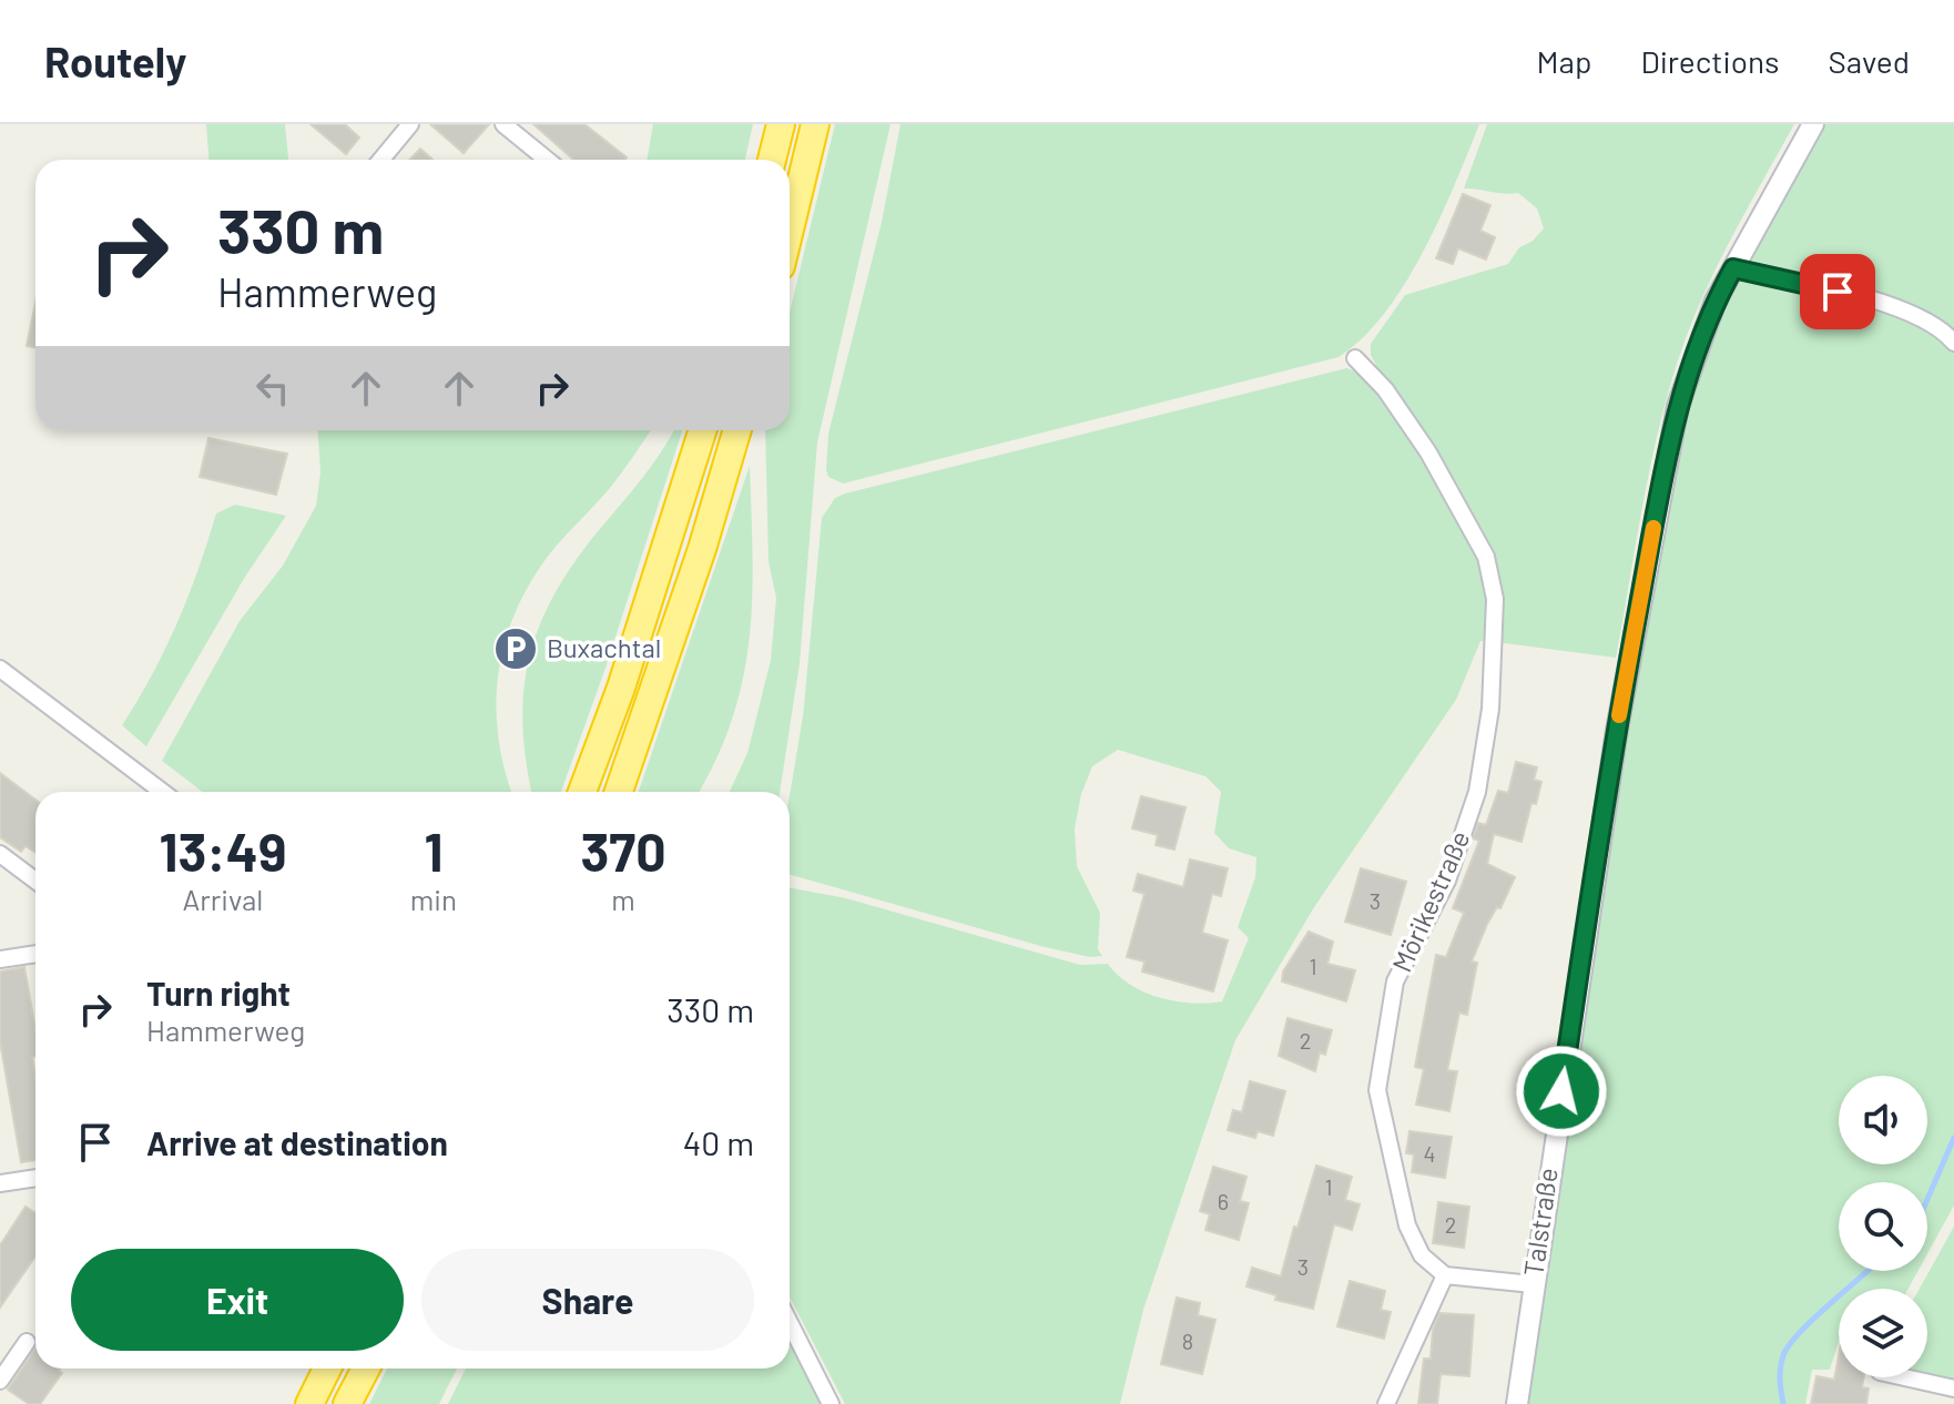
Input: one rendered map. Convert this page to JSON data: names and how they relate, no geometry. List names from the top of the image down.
{
  "streets": {
    "street": ["Mörikestraße", "Talstraße"]
  },
  "places": {
    "parking": ["Buxachtal"]
  },
  "house_numbers": [
    "3",
    "1",
    "2",
    "4",
    "1",
    "6",
    "2",
    "3",
    "8"
  ],
  "page": {
    "header": "Routely",
    "nav": ["Map", "Directions", "Saved"],
    "turn": ["330 m", "Hammerweg"],
    "eta": [
      "13:49",
      "Arrival",
      "1",
      "min",
      "370",
      "m"
    ],
    "list": [
      {
        "name": "Turn right",
        "note": "Hammerweg",
        "value": "330 m"
      },
      {
        "name": "Arrive at destination",
        "value": "40 m"
      }
    ],
    "buttons": ["Exit", "Share"]
  }
}
